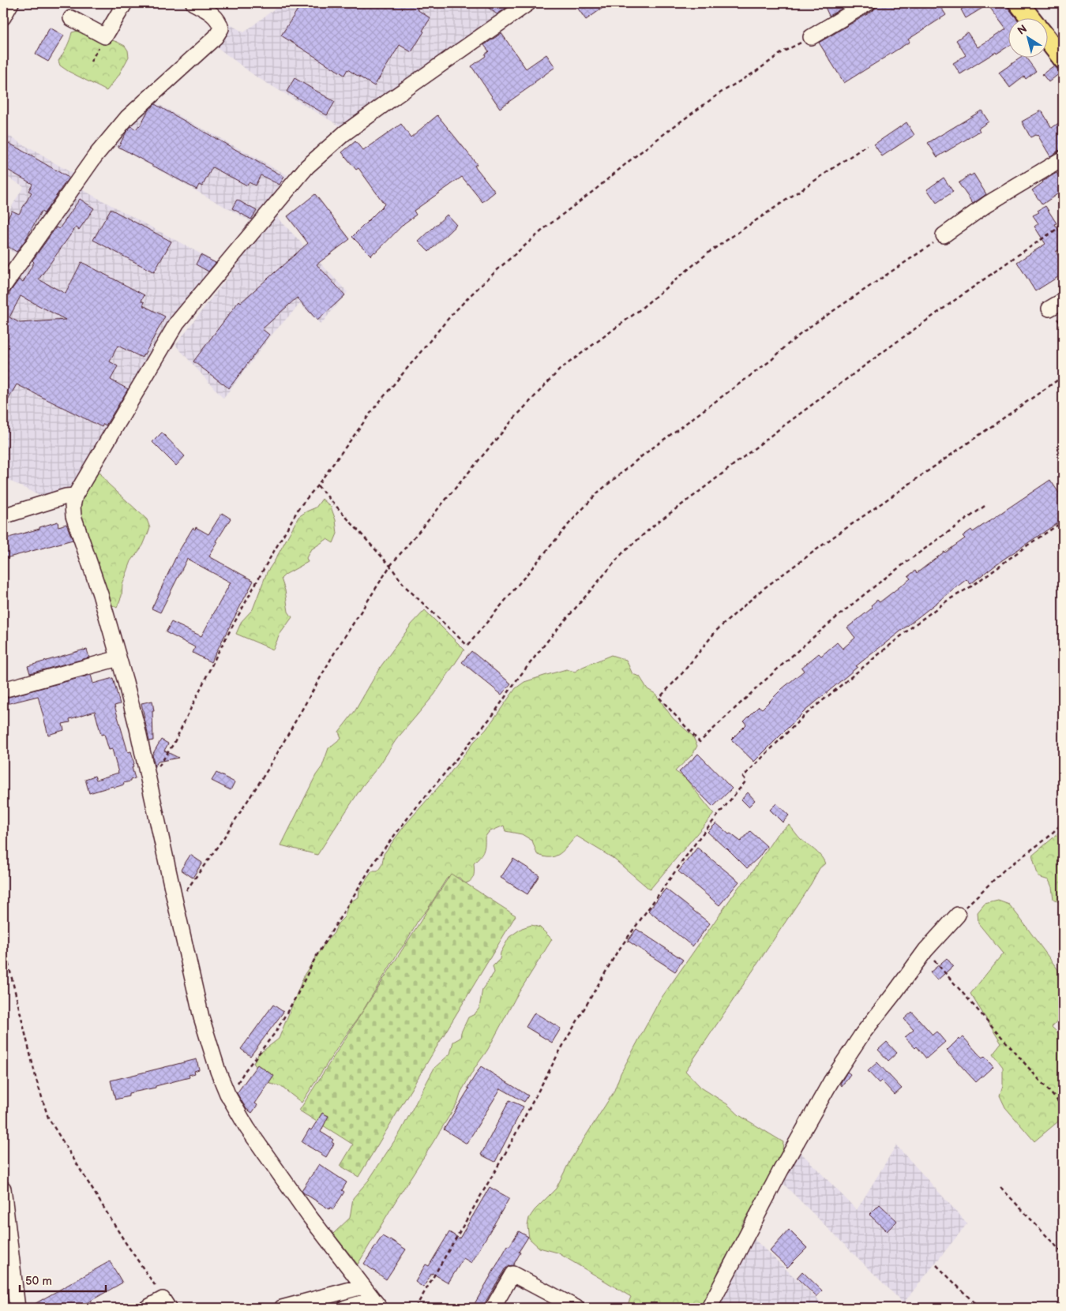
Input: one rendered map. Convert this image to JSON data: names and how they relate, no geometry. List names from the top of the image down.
{
  "scale_bar": "50 m",
  "north": "top left"
}
